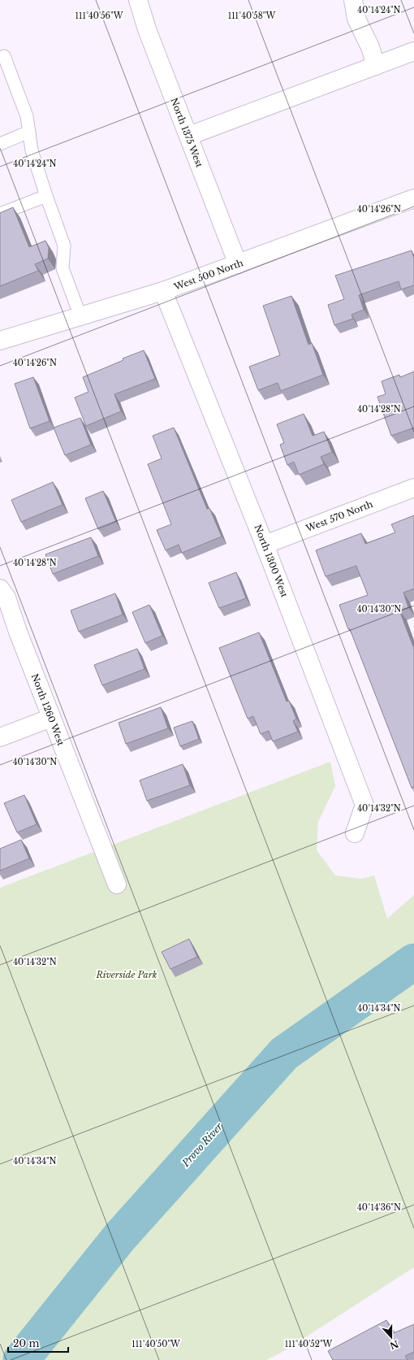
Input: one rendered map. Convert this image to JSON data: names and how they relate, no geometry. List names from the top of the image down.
{
  "streets": {
    "street": [
      "North 1375 West",
      "West 500 North",
      "West 570 North",
      "North 1300 West",
      "North 1260 West"
    ]
  },
  "crossings": [
    ["North 1375 West", "West 500 North"],
    ["West 500 North", "North 1300 West"],
    ["West 570 North", "North 1300 West"]
  ],
  "water": ["Provo River"],
  "parks": ["Riverside Park"],
  "scale_bar": "20 m",
  "north": "bottom",
  "coordinates": [
    "40°14'24\"N",
    "111°40'58\"W",
    "111°40'56\"W",
    "40°14'26\"N",
    "40°14'28\"N",
    "40°14'30\"N",
    "40°14'32\"N",
    "40°14'34\"N",
    "40°14'36\"N",
    "111°40'50\"W",
    "111°40'52\"W"
  ]
}
